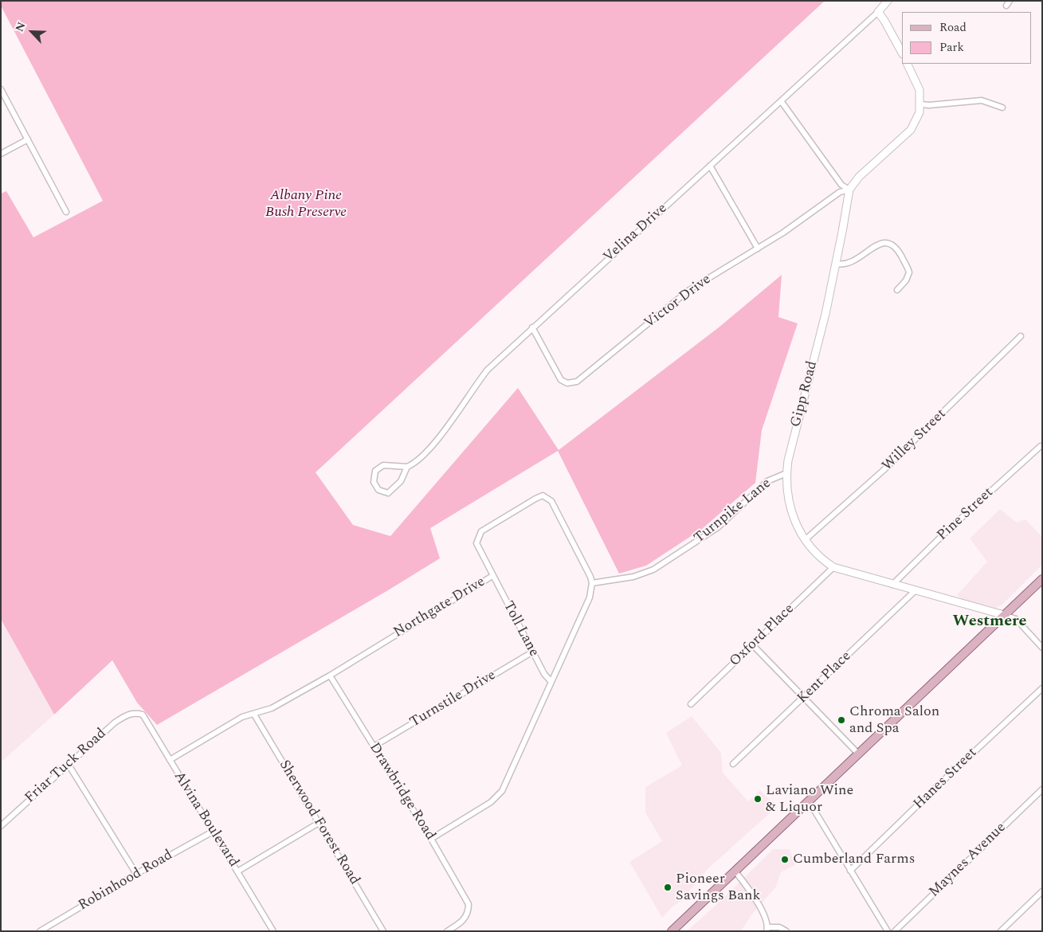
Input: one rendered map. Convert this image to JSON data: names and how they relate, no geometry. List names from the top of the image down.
{
  "streets": {
    "street": [
      "Velina Drive",
      "Victor Drive",
      "Gipp Road",
      "Willey Street",
      "Turnpike Lane",
      "Pine Street",
      "Northgate Drive",
      "Toll Lane",
      "Oxford Place",
      "Kent Place",
      "Turnstile Drive",
      "Friar Tuck Road",
      "Hanes Street",
      "Drawbridge Road",
      "Alvina Boulevard",
      "Sherwood Forest Road",
      "Maynes Avenue",
      "Robinhood Road"
    ]
  },
  "crossings": [
    ["Velina Drive", "Victor Drive"],
    ["Victor Drive", "Gipp Road"],
    ["Gipp Road", "Willey Street"],
    ["Gipp Road", "Turnpike Lane"],
    ["Gipp Road", "Pine Street"],
    ["Gipp Road", "Oxford Place"],
    ["Gipp Road", "Kent Place"],
    ["Turnpike Lane", "Northgate Drive"],
    ["Northgate Drive", "Toll Lane"],
    ["Northgate Drive", "Drawbridge Road"],
    ["Northgate Drive", "Alvina Boulevard"],
    ["Northgate Drive", "Sherwood Forest Road"],
    ["Toll Lane", "Turnstile Drive"],
    ["Turnstile Drive", "Drawbridge Road"],
    ["Friar Tuck Road", "Alvina Boulevard"],
    ["Alvina Boulevard", "Robinhood Road"]
  ],
  "districts": ["Westmere"],
  "parks": ["Albany Pine Bush Preserve"],
  "places": [
    "Chroma Salon and Spa",
    "Laviano Wine & Liquor",
    "Cumberland Farms",
    "Pioneer Savings Bank"
  ],
  "legend": ["Road", "Park"],
  "north": "top left"
}
